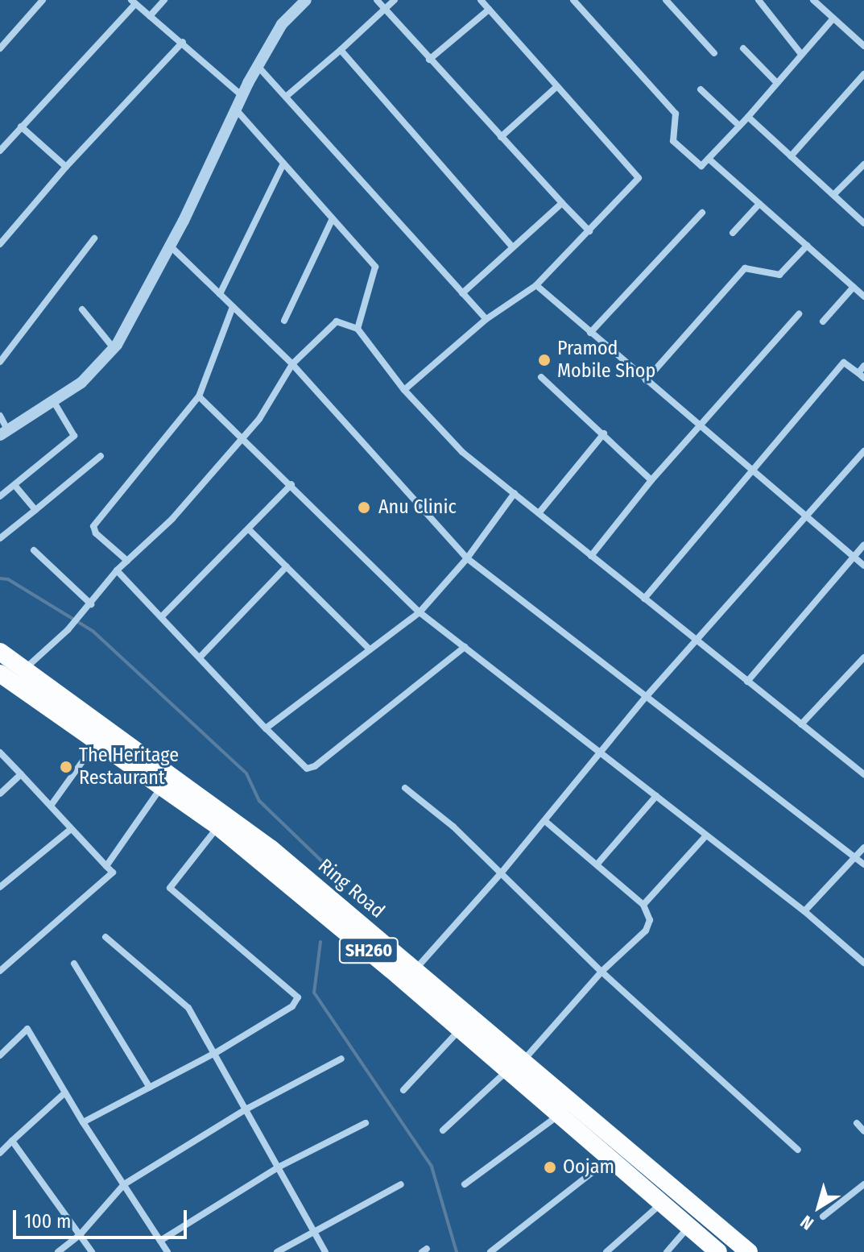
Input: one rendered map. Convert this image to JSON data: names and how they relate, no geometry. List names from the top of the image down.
{
  "streets": {
    "highway": ["Ring Road", "SH260"]
  },
  "places": [
    "Pramod Mobile Shop",
    "Anu Clinic",
    "The Heritage Restaurant",
    "Oojam"
  ],
  "scale_bar": "100 m",
  "north": "bottom left"
}
